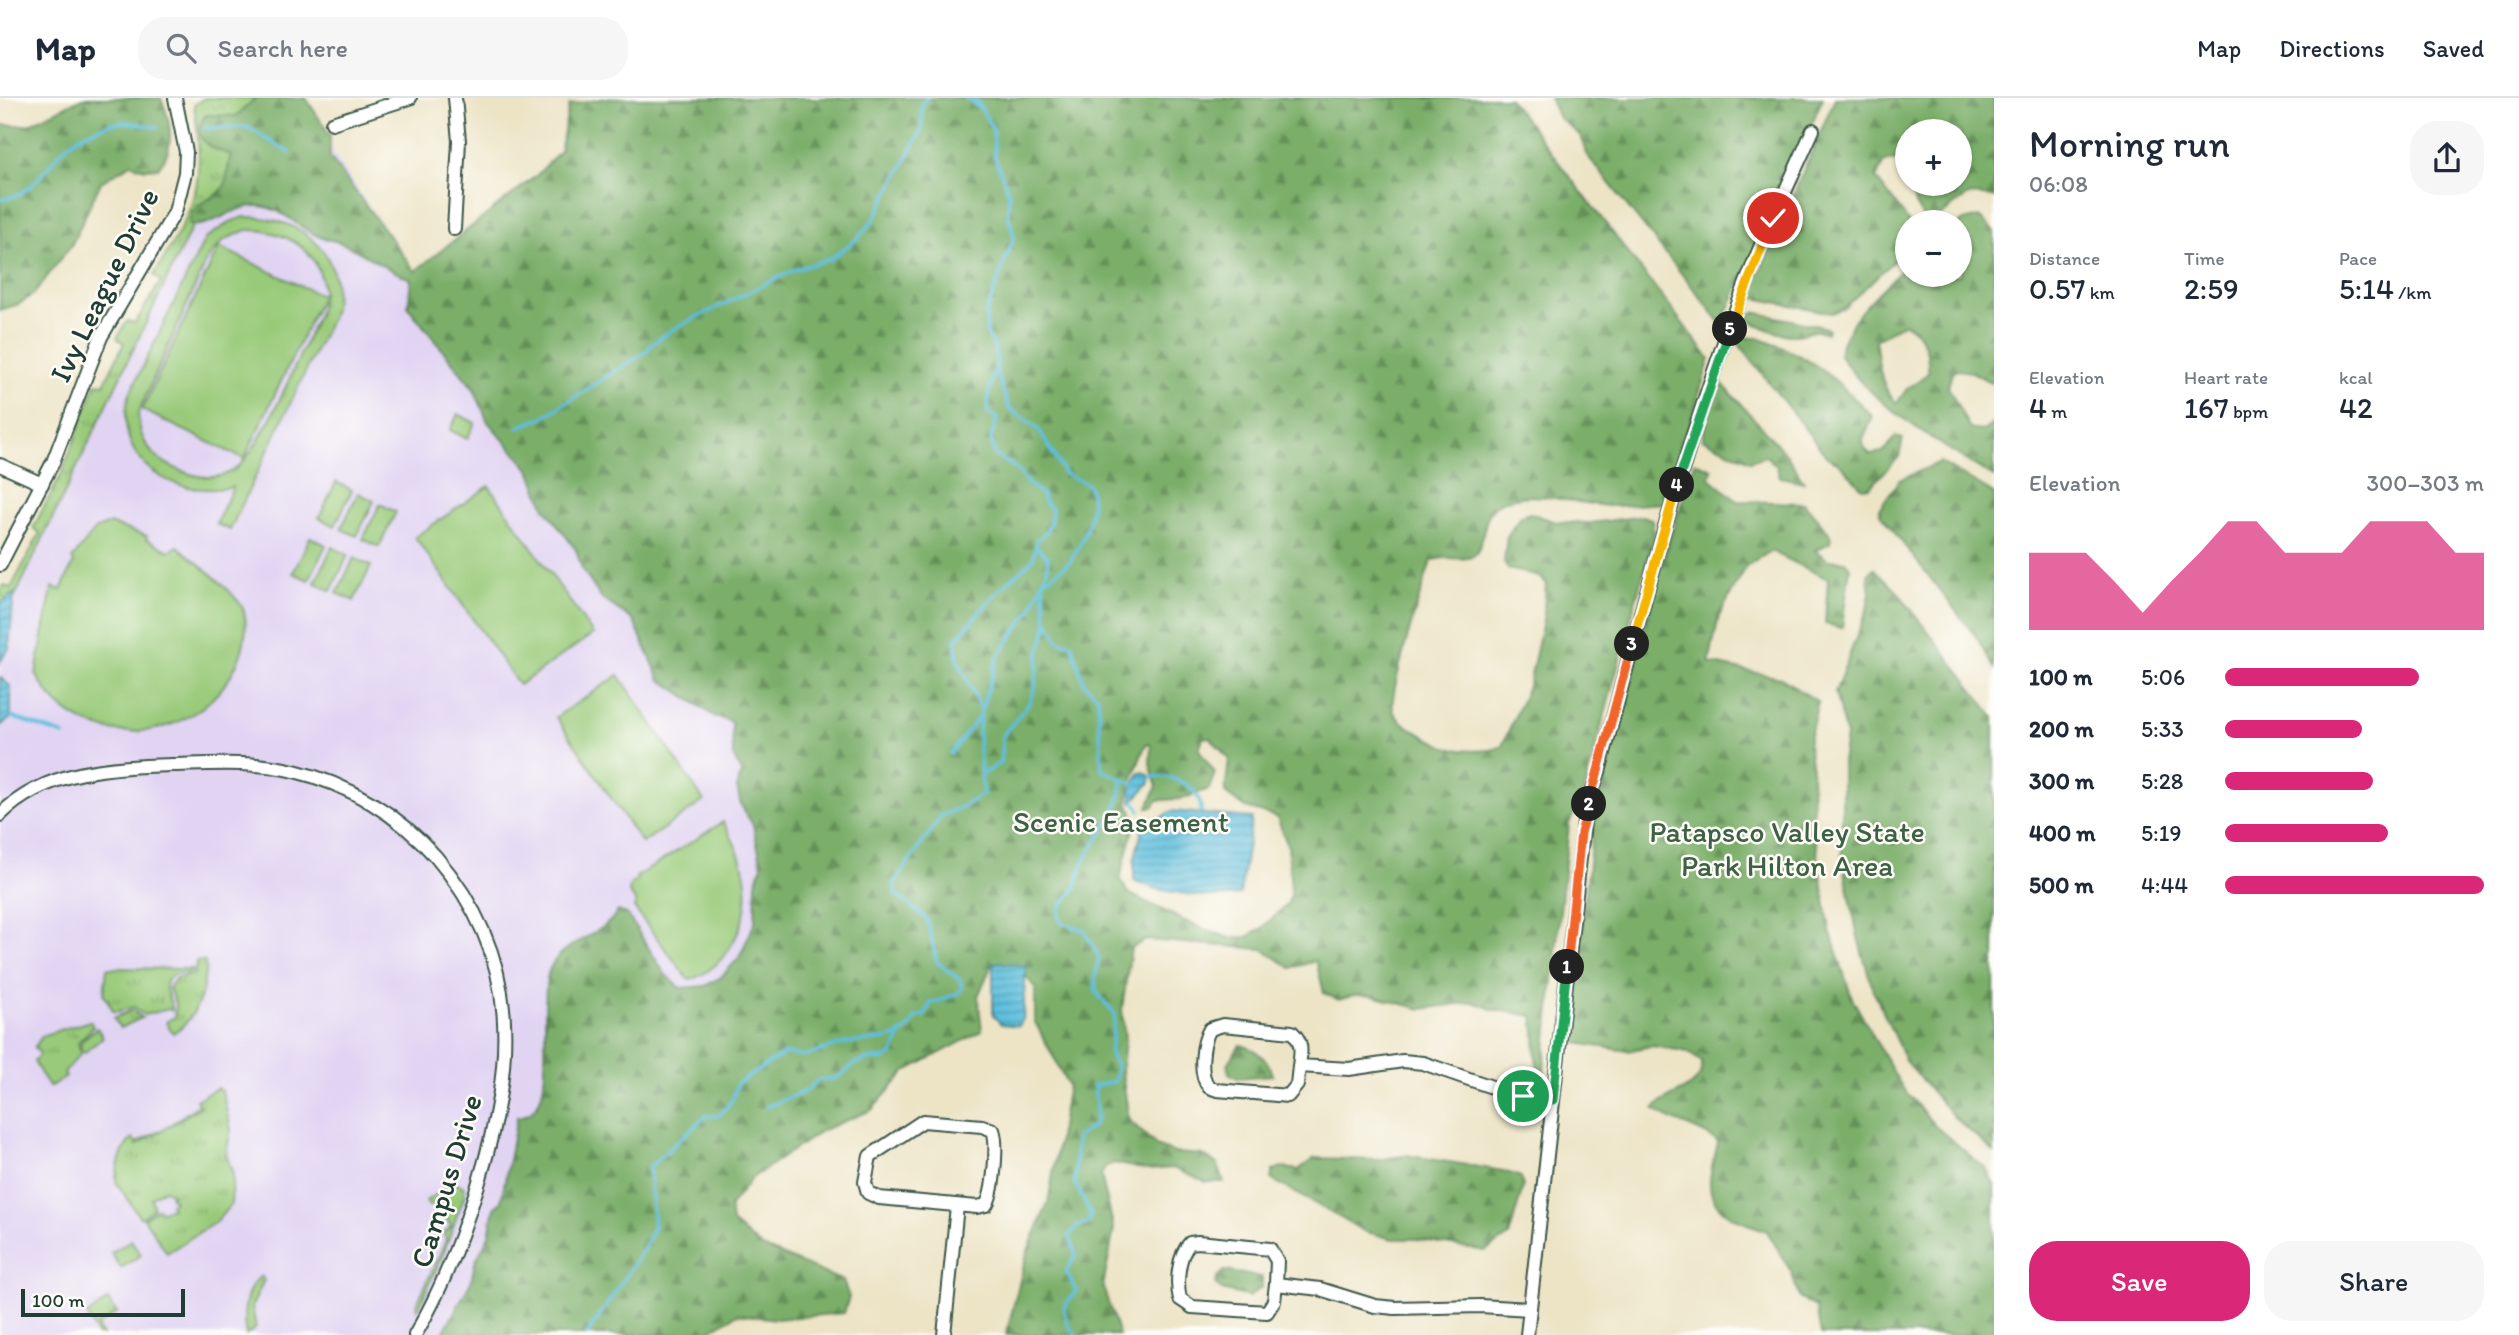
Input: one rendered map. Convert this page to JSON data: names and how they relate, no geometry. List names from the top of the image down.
{
  "streets": {
    "street": ["Ivy League Drive", "Campus Drive"]
  },
  "parks": ["Scenic Easement", "Patapsco Valley State Park Hilton Area"],
  "scale_bar": "100 m",
  "page": {
    "header": "Map",
    "search": "Search here",
    "nav": ["Map", "Directions", "Saved"],
    "heading": ["Morning run", "06:08"],
    "map_buttons": ["+", "−"],
    "stats": [
      ["Distance", "0.57 km"],
      ["Time", "2:59"],
      ["Pace", "5:14 /km"],
      ["Elevation", "4 m"],
      ["Heart rate", "167 bpm"],
      ["kcal", "42"]
    ],
    "pins": [
      "5",
      "4",
      "3",
      "2",
      "1"
    ],
    "chart": ["Elevation", "300–303 m"],
    "list": [
      {
        "name": "100 m",
        "note": "5:06"
      },
      {
        "name": "200 m",
        "note": "5:33"
      },
      {
        "name": "300 m",
        "note": "5:28"
      },
      {
        "name": "400 m",
        "note": "5:19"
      },
      {
        "name": "500 m",
        "note": "4:44"
      }
    ],
    "buttons": ["Save", "Share"],
    "scale": "100 m"
  }
}
